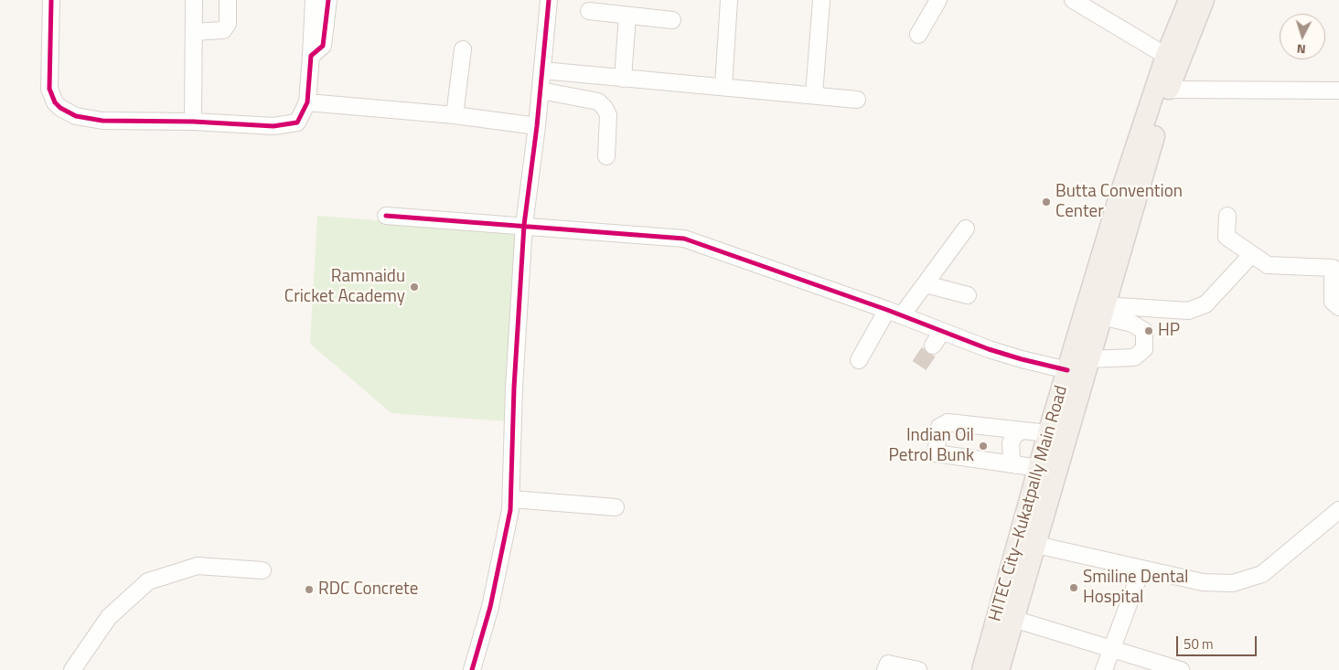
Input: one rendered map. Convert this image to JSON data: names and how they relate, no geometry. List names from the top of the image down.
{
  "streets": {
    "main road": ["HITEC City–Kukatpally Main Road"]
  },
  "places": [
    "Butta Convention Center",
    "Ramnaidu Cricket Academy",
    "HP",
    "Indian Oil Petrol Bunk",
    "Smiline Dental Hospital",
    "RDC Concrete"
  ],
  "scale_bar": "50 m",
  "north": "bottom"
}
